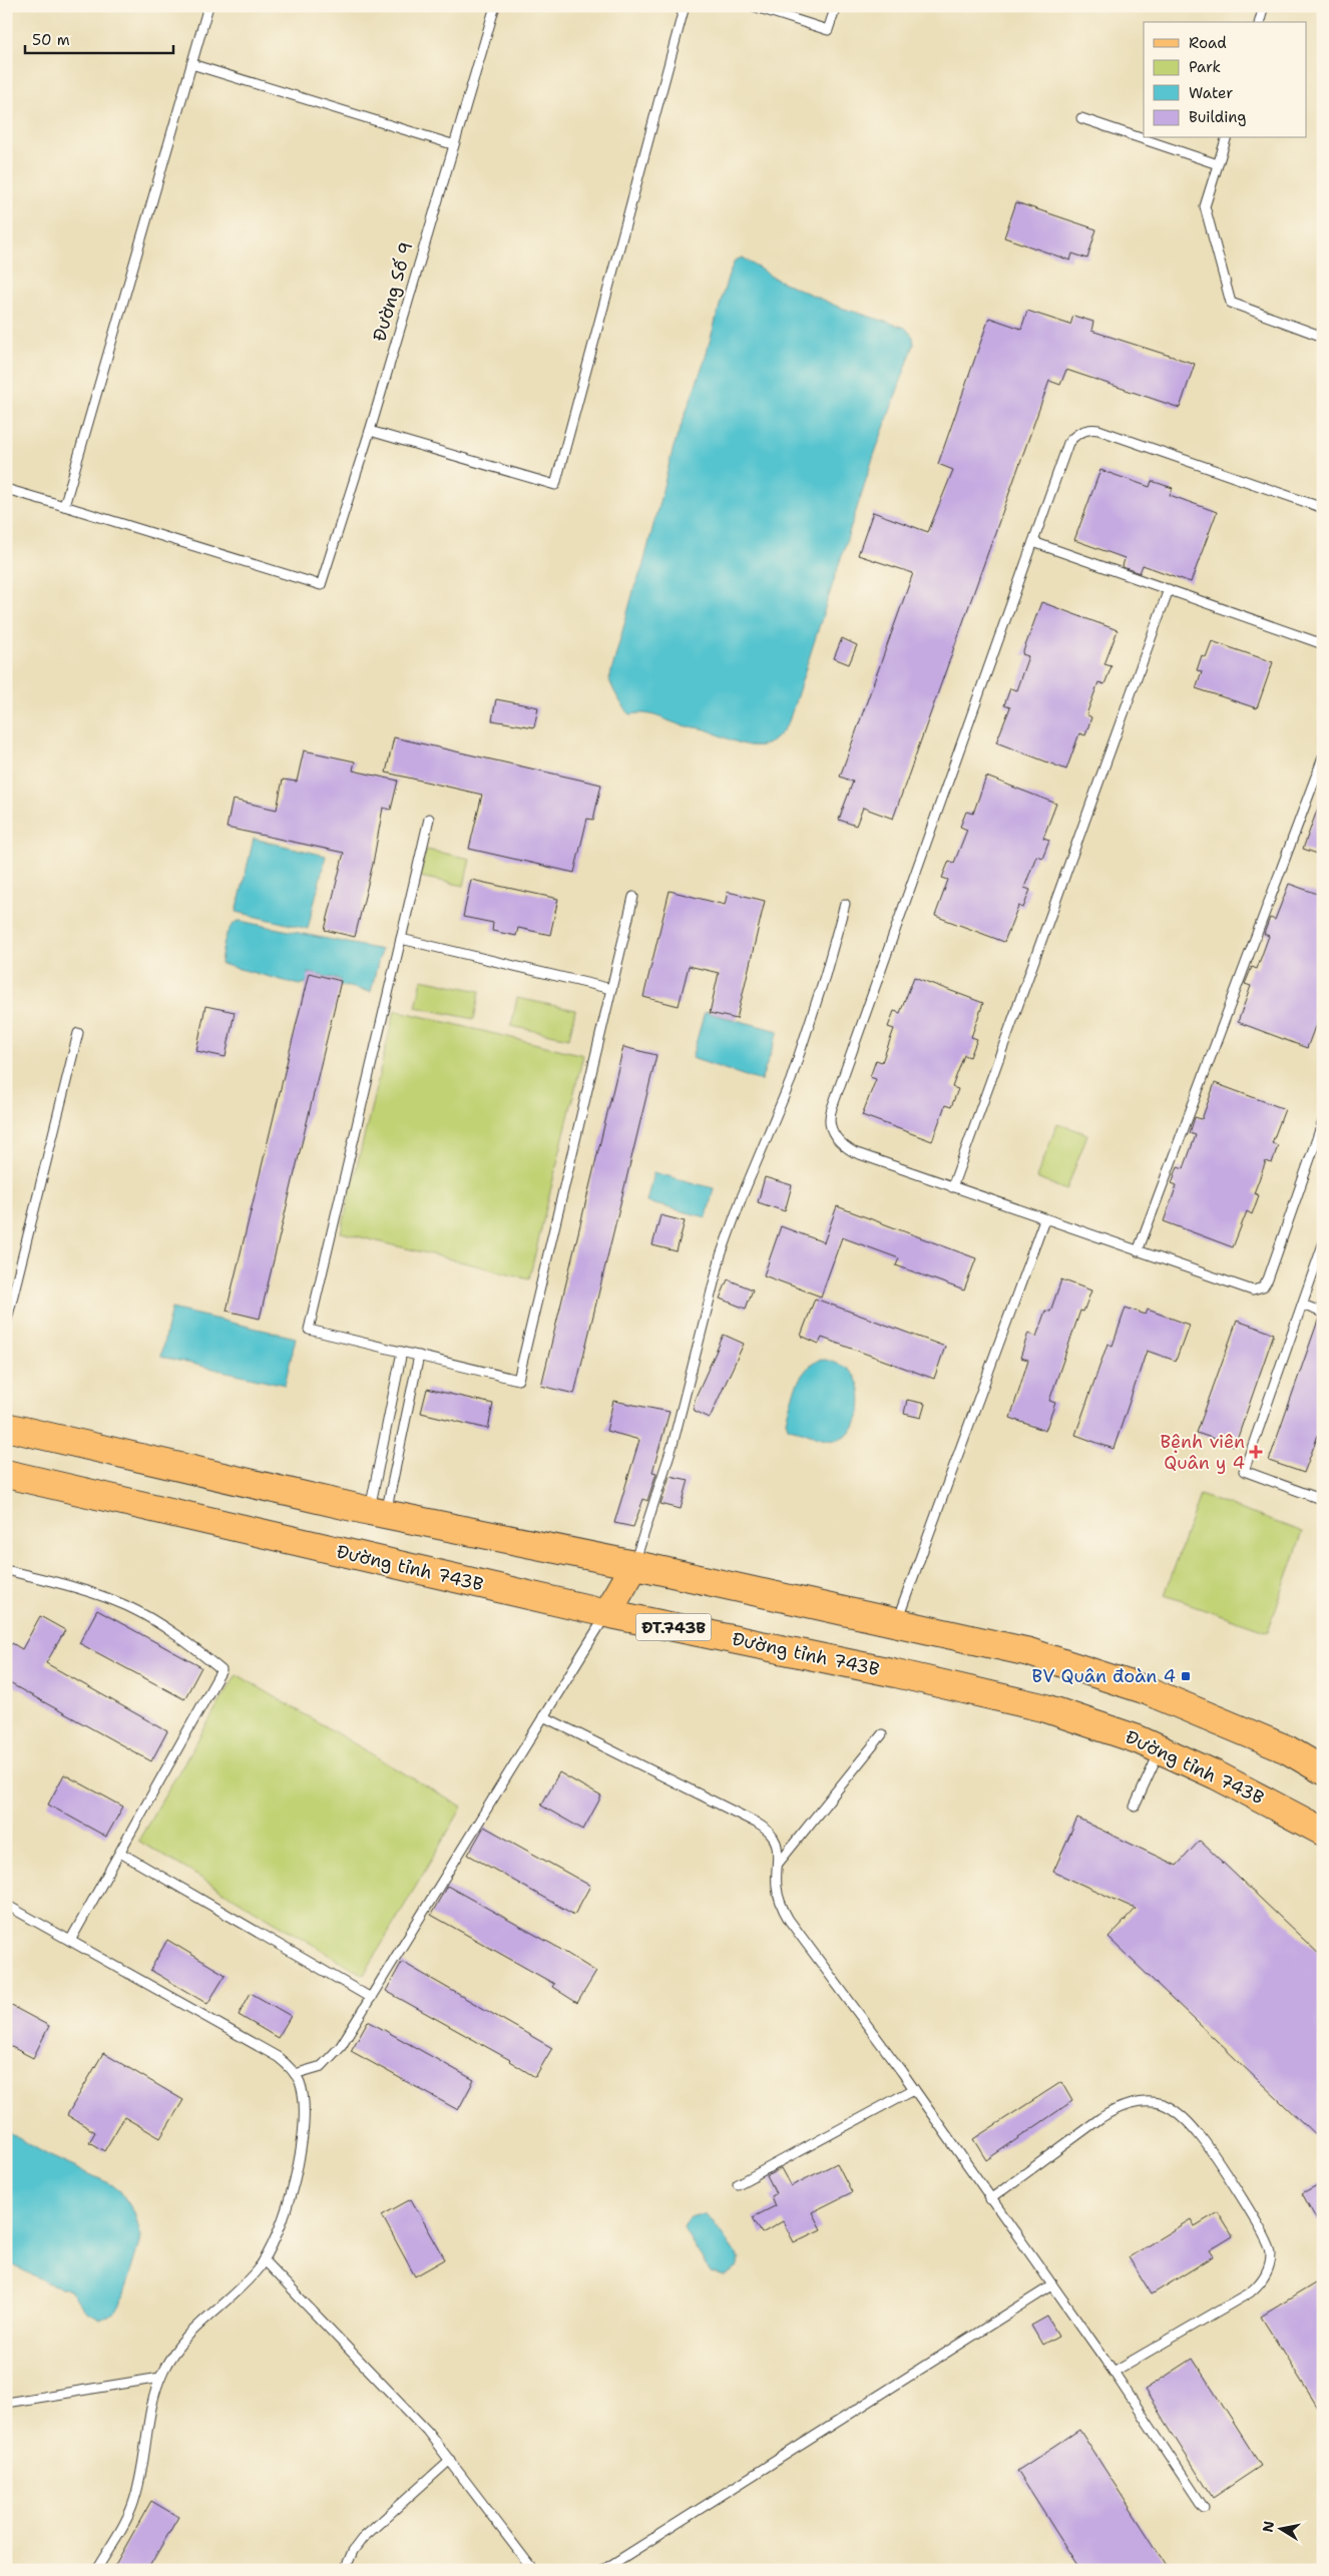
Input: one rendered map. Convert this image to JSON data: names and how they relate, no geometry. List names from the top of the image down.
{
  "streets": {
    "main road": ["Đường tỉnh 743B", "ĐT.743B"],
    "lane": ["Đường Số 9"]
  },
  "places": {
    "health": ["Bệnh viên Quân y 4"],
    "transit": ["BV Quân đoàn 4"]
  },
  "legend": [
    "Road",
    "Park",
    "Water",
    "Building"
  ],
  "scale_bar": "50 m",
  "north": "left"
}
